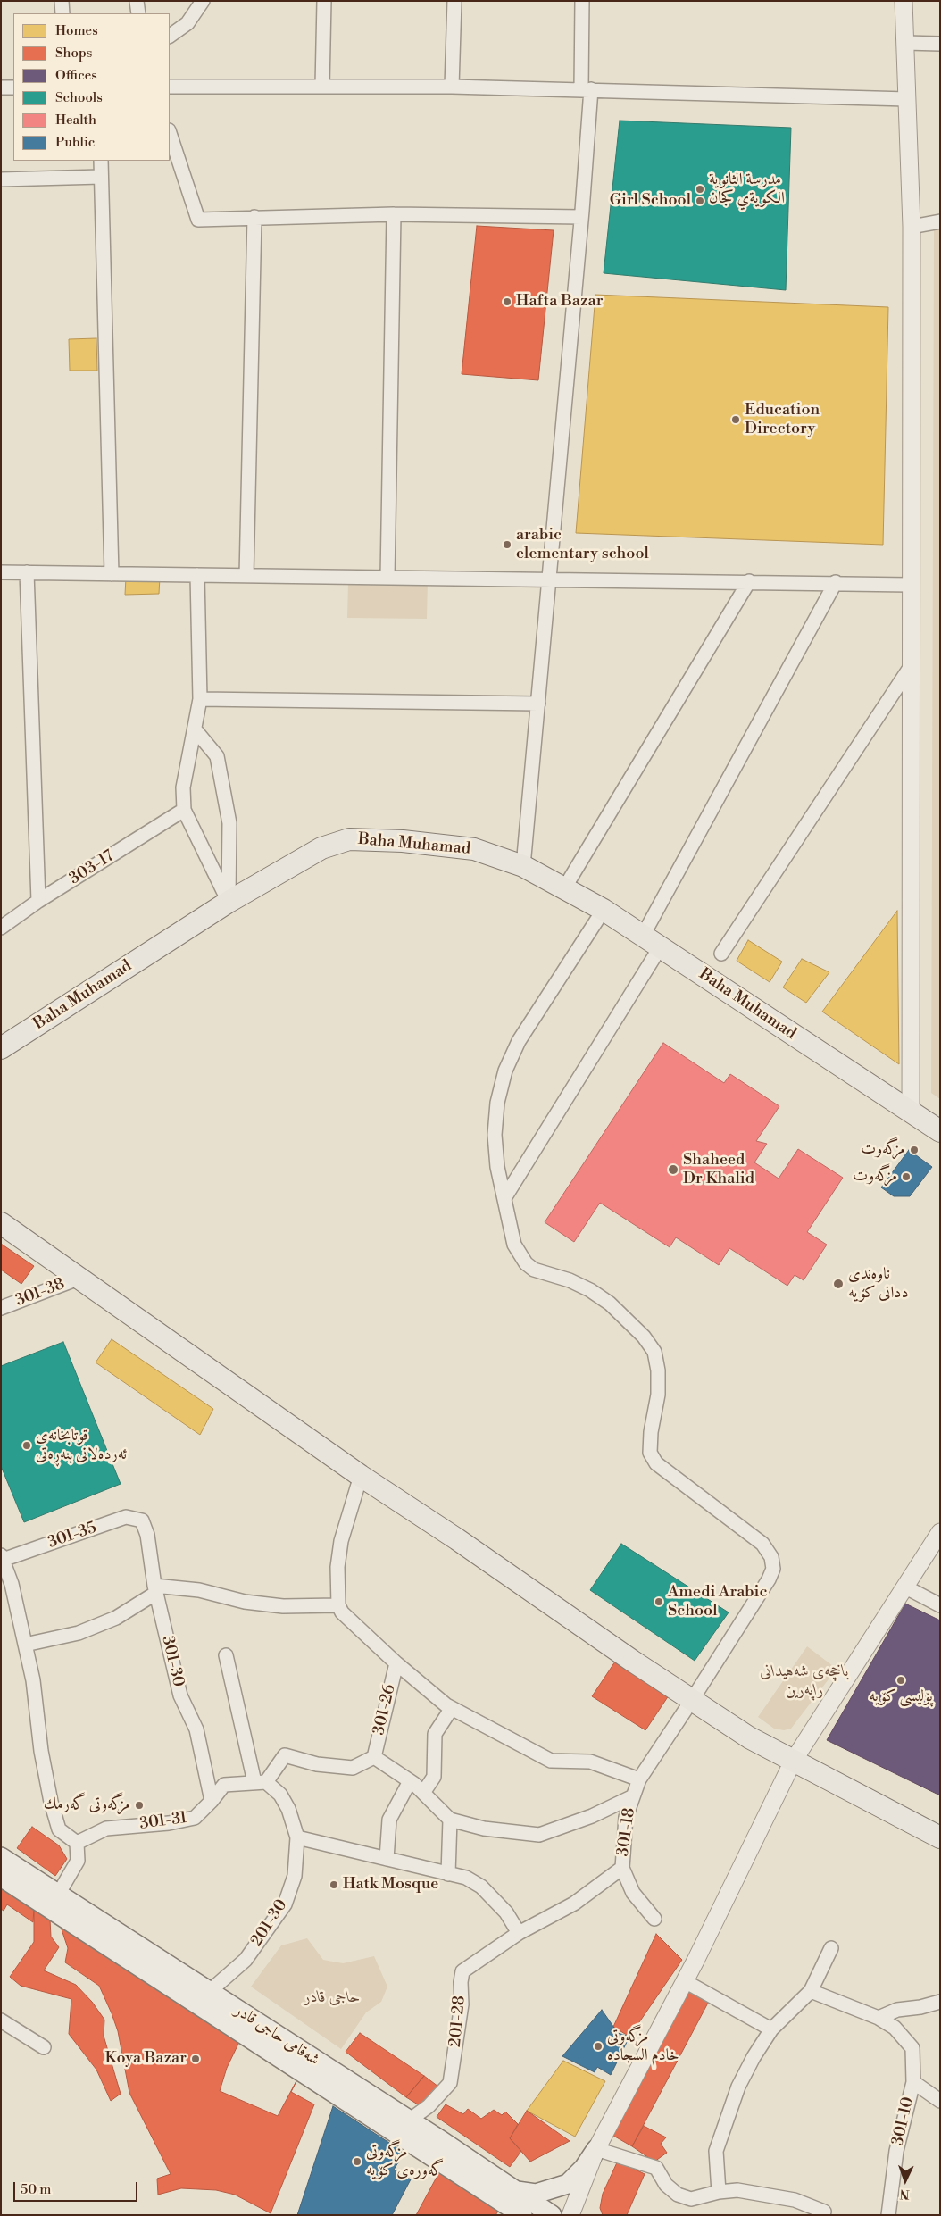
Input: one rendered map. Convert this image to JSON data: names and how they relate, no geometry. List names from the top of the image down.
{
  "streets": {
    "main road": ["Baha Muhamad", "شەقامی حاجی قادر"],
    "street": [
      "303-17",
      "301-38",
      "301-35",
      "301-30",
      "301-26",
      "301-31",
      "301-18",
      "201-30",
      "201-28",
      "301-10"
    ]
  },
  "crossings": [
    ["Baha Muhamad", "301-18"],
    ["301-35", "301-30"],
    ["301-30", "301-31"],
    ["301-18", "201-28"],
    ["201-30", "شەقامی حاجی قادر"],
    ["201-28", "شەقامی حاجی قادر"]
  ],
  "parks": ["باخچه‌ی شه‌هیدانی راپه‌رین", "حاجی قادر"],
  "places": [
    "مدرسة الثانوية الكويةي كجان",
    "Girl School",
    "Hafta Bazar",
    "Education Directory",
    "arabic elementary school",
    "مزگەوت",
    "Shaheed Dr Khalid",
    "مزگه‌وت",
    "ناوەندی ددانی کۆیە",
    "قوتابخانه‌ی ئه‌رده‌لانی بنه‌ڕه‌تی",
    "Amedi Arabic School",
    "پۆلیسی كۆیه‌",
    "مزگه‌وتی گه‌رمك",
    "Hatk Mosque",
    "مزگه‌وتی خادم السجاده",
    "Koya Bazar",
    "مزگه‌وتی گه‌وره‌ی كۆیه"
  ],
  "legend": [
    "Homes",
    "Shops",
    "Offices",
    "Schools",
    "Health",
    "Public"
  ],
  "scale_bar": "50 m",
  "north": "bottom"
}
